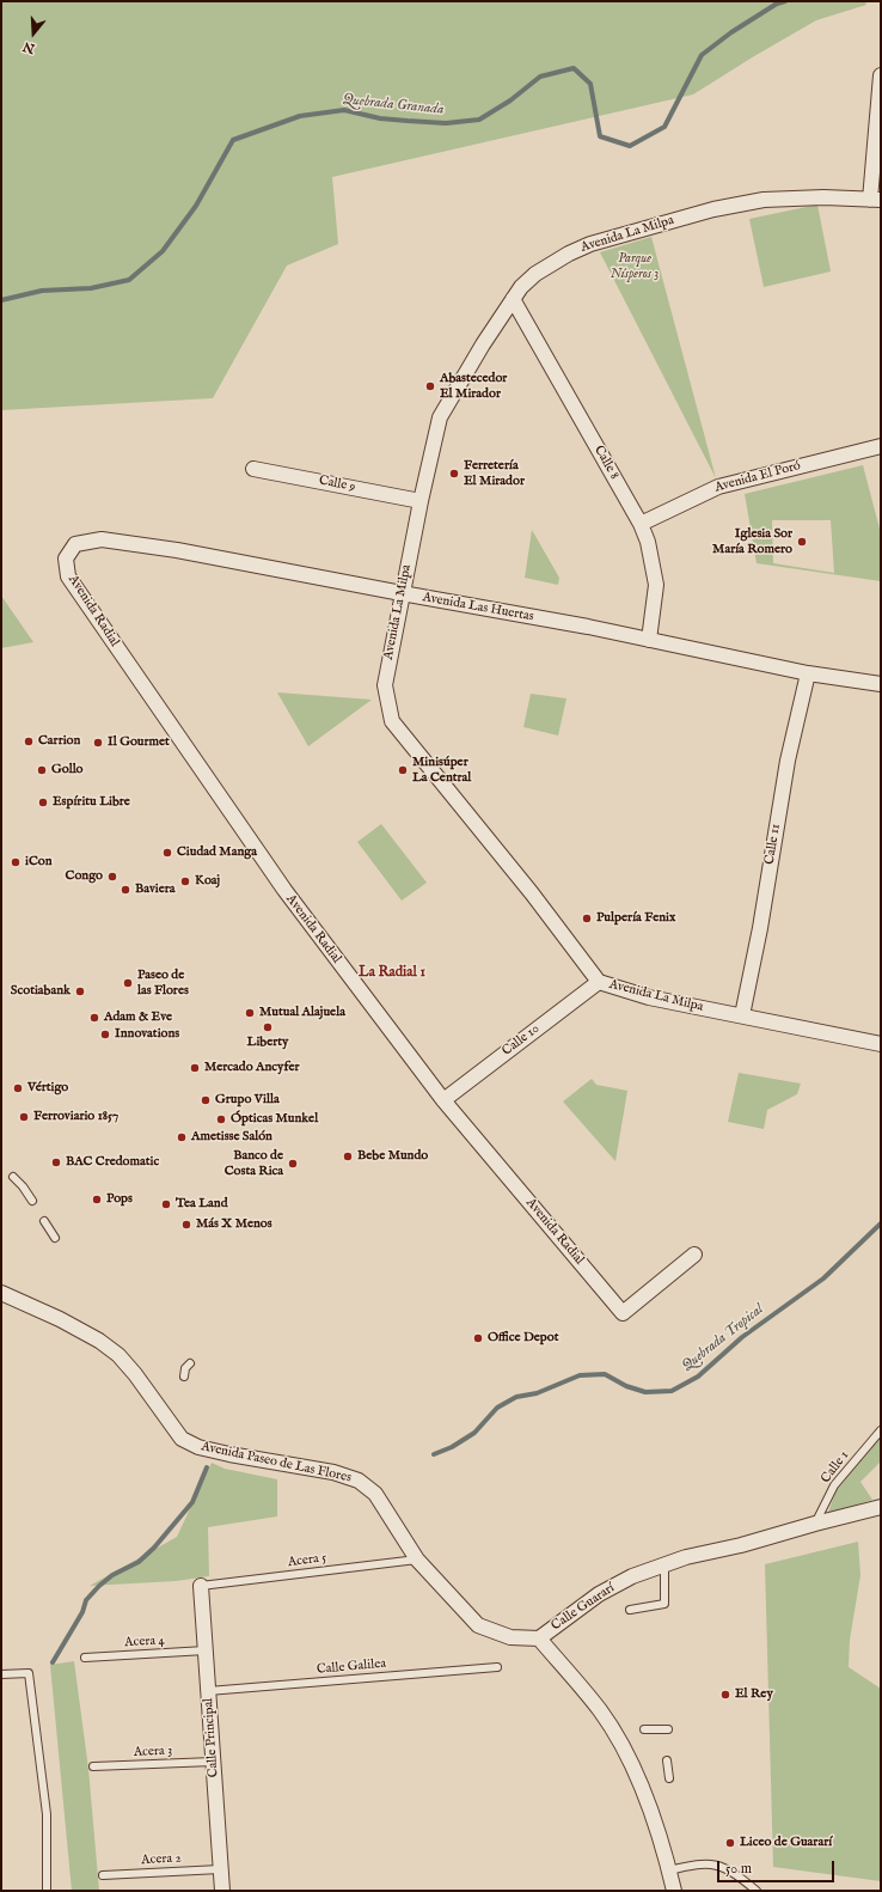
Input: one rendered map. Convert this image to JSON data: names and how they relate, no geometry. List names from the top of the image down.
{
  "streets": {
    "street": [
      "Avenida La Milpa",
      "Calle 8",
      "Avenida El Poró",
      "Calle 9",
      "Avenida Las Huertas",
      "Avenida Radial",
      "Calle 11",
      "Calle 10",
      "Avenida Paseo de Las Flores",
      "Calle Guararí",
      "Calle Principal"
    ],
    "lane": [
      "Calle 1",
      "Acera 5",
      "Acera 4",
      "Calle Galilea",
      "Acera 3",
      "Acera 2"
    ]
  },
  "crossings": [
    ["Avenida La Milpa", "Calle 8"],
    ["Avenida La Milpa", "Calle 9"],
    ["Avenida La Milpa", "Avenida Las Huertas"],
    ["Avenida La Milpa", "Calle 11"],
    ["Avenida La Milpa", "Calle 10"],
    ["Calle 8", "Avenida El Poró"],
    ["Calle 8", "Avenida Las Huertas"],
    ["Avenida Las Huertas", "Avenida Radial"],
    ["Avenida Las Huertas", "Calle 11"],
    ["Avenida Radial", "Calle 10"],
    ["Avenida Paseo de Las Flores", "Acera 5"],
    ["Avenida Paseo de Las Flores", "Calle Guararí"],
    ["Calle 1", "Calle Guararí"],
    ["Acera 5", "Calle Principal"],
    ["Acera 4", "Calle Principal"],
    ["Calle Galilea", "Calle Principal"],
    ["Calle Principal", "Acera 3"],
    ["Calle Principal", "Acera 2"]
  ],
  "districts": ["La Radial 1"],
  "water": ["Quebrada Granada", "Quebrada Tropical"],
  "parks": ["Parque Nísperos 3"],
  "places": [
    "Abastecedor El Mirador",
    "Ferretería El Mirador",
    "Iglesia Sor María Romero",
    "Carrion",
    "Il Gourmet",
    "Gollo",
    "Minisúper La Central",
    "Espíritu Libre",
    "Ciudad Manga",
    "iCon",
    "Congo",
    "Koaj",
    "Baviera",
    "Pulpería Fenix",
    "Paseo de las Flores",
    "Scotiabank",
    "Mutual Alajuela",
    "Adam & Eve",
    "Liberty",
    "Innovations",
    "Mercado Ancyfer",
    "Vértigo",
    "Grupo Villa",
    "Ferroviario 1857",
    "Ópticas Munkel",
    "Ametisse Salón",
    "Bebe Mundo",
    "BAC Credomatic",
    "Banco de Costa Rica",
    "Pops",
    "Tea Land",
    "Más X Menos",
    "Office Depot",
    "El Rey",
    "Liceo de Guararí"
  ],
  "scale_bar": "50 m",
  "north": "bottom"
}
